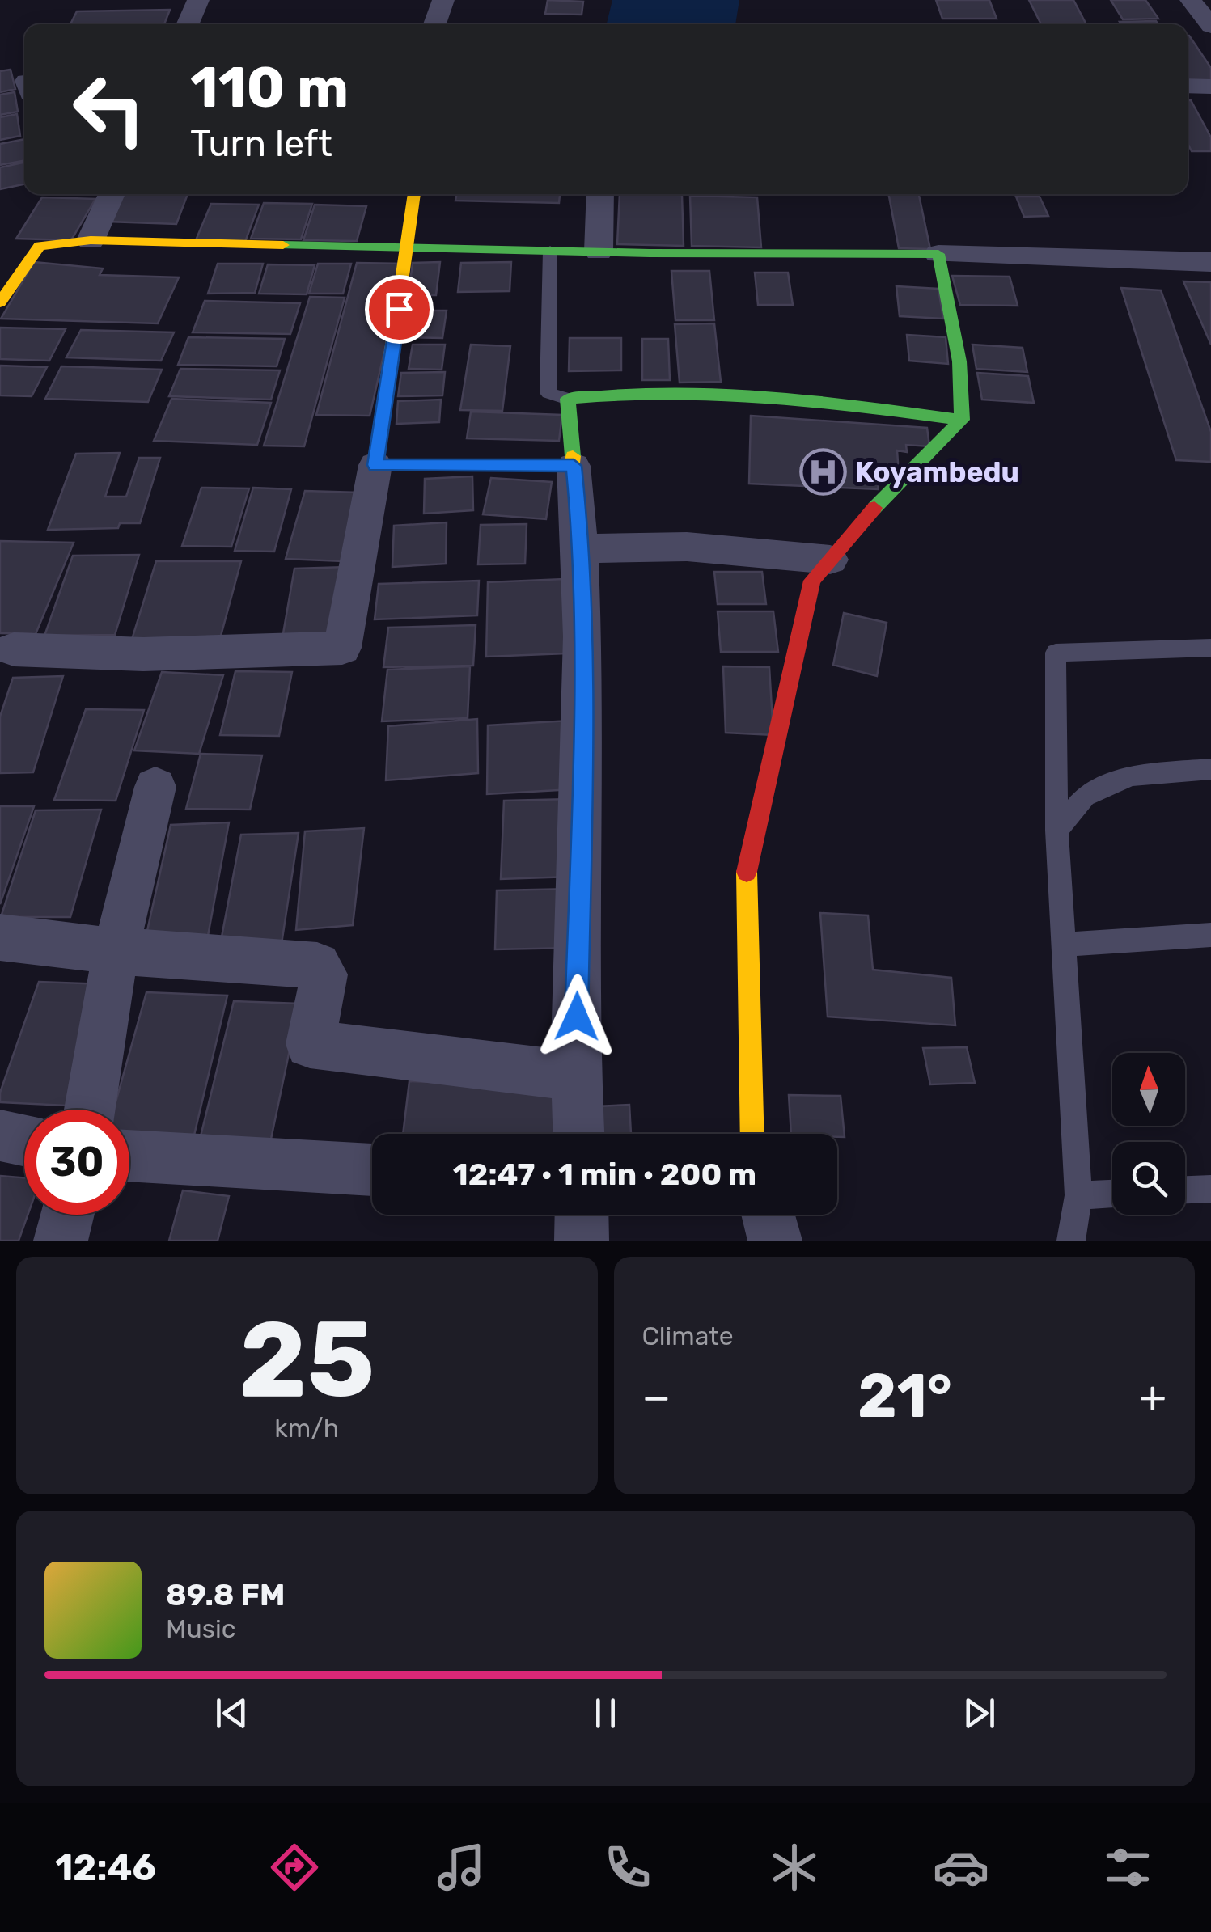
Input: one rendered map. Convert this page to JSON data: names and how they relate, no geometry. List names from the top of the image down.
{
  "places": {
    "hospital": ["Koyambedu"]
  },
  "north": "top",
  "page": {
    "turn": ["110 m", "Turn left"],
    "limit": "30",
    "trip": "12:47 · 1 min · 200 m",
    "tile": [
      ["25", "km/h"],
      "Climate"
    ],
    "heat": ["−", "21°", "+"],
    "song": ["89.8 FM", "Music"],
    "tabs": "12:46"
  }
}
